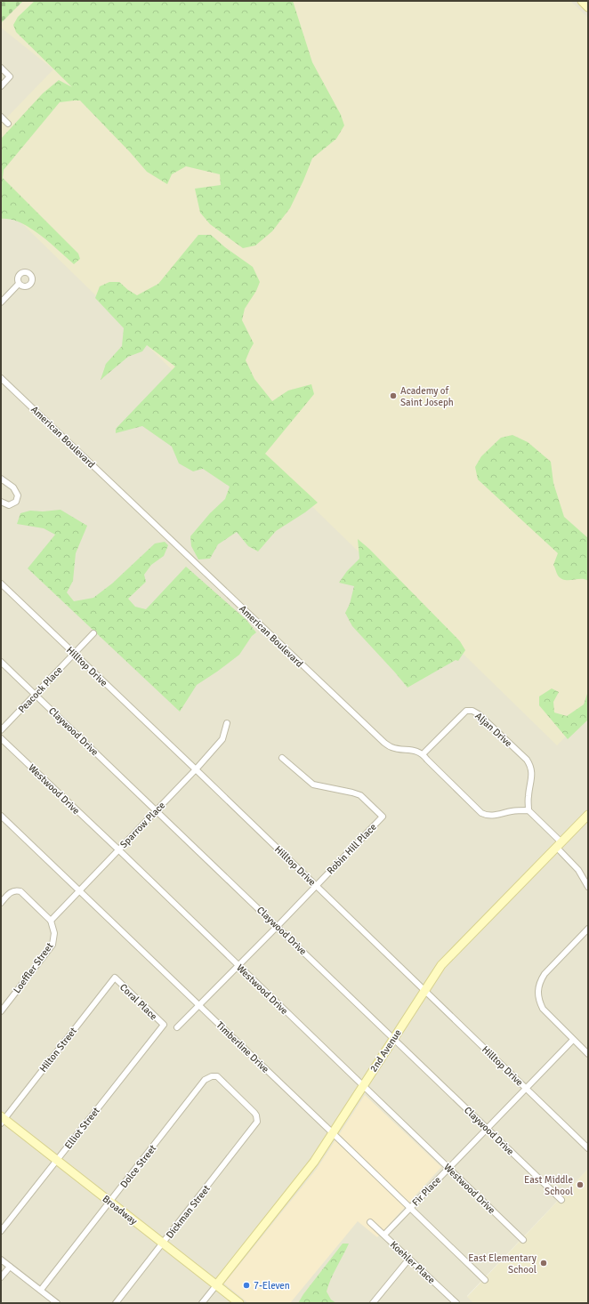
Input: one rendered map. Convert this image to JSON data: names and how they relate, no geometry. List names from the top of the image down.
{
  "streets": {
    "street": [
      "American Boulevard",
      "Hilltop Drive",
      "Peacock Place",
      "Aljan Drive",
      "Claywood Drive",
      "Westwood Drive",
      "Sparrow Place",
      "Robin Hill Place",
      "Loeffler Street",
      "Coral Place",
      "Timberline Drive",
      "Hilton Street",
      "2nd Avenue",
      "Elliot Street",
      "Dolce Street",
      "Fir Place",
      "Broadway",
      "Dickman Street",
      "Koehler Place"
    ]
  },
  "crossings": [
    ["American Boulevard", "Aljan Drive"],
    ["Hilltop Drive", "Peacock Place"],
    ["Hilltop Drive", "Sparrow Place"],
    ["Hilltop Drive", "Robin Hill Place"],
    ["Hilltop Drive", "2nd Avenue"],
    ["Hilltop Drive", "Fir Place"],
    ["Peacock Place", "Claywood Drive"],
    ["Claywood Drive", "Sparrow Place"],
    ["Claywood Drive", "Robin Hill Place"],
    ["Claywood Drive", "2nd Avenue"],
    ["Claywood Drive", "Fir Place"],
    ["Westwood Drive", "Sparrow Place"],
    ["Westwood Drive", "Robin Hill Place"],
    ["Westwood Drive", "2nd Avenue"],
    ["Westwood Drive", "Fir Place"],
    ["Sparrow Place", "Loeffler Street"],
    ["Sparrow Place", "Timberline Drive"],
    ["Robin Hill Place", "Timberline Drive"],
    ["Coral Place", "Hilton Street"],
    ["Coral Place", "Elliot Street"],
    ["Timberline Drive", "2nd Avenue"],
    ["Timberline Drive", "Fir Place"],
    ["Hilton Street", "Broadway"],
    ["2nd Avenue", "Broadway"],
    ["Elliot Street", "Broadway"],
    ["Dolce Street", "Broadway"],
    ["Dolce Street", "Dickman Street"],
    ["Fir Place", "Koehler Place"],
    ["Broadway", "Dickman Street"]
  ],
  "places": [
    "Academy of Saint Joseph",
    "East Middle School",
    "East Elementary School",
    "7-Eleven"
  ]
}
